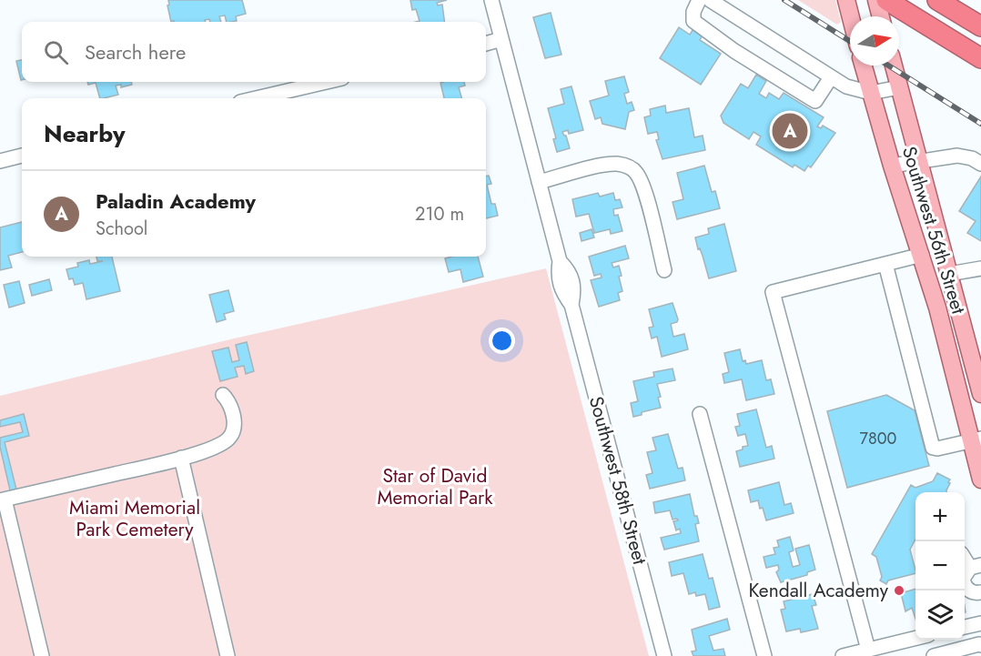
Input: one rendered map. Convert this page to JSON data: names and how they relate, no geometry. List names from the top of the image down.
{
  "streets": {
    "main road": ["Southwest 56th Street"],
    "street": ["Southwest 58th Street"]
  },
  "parks": ["Star of David Memorial Park", "Miami Memorial Park Cemetery"],
  "places": ["Kendall Academy"],
  "house_numbers": ["7800"],
  "north": "right",
  "page": {
    "search": "Search here",
    "heading": "Nearby",
    "pins": "A",
    "list": [
      {
        "mark": "A",
        "name": "Paladin Academy",
        "note": "School",
        "value": "210 m"
      }
    ],
    "map_buttons": ["+", "−"]
  }
}
